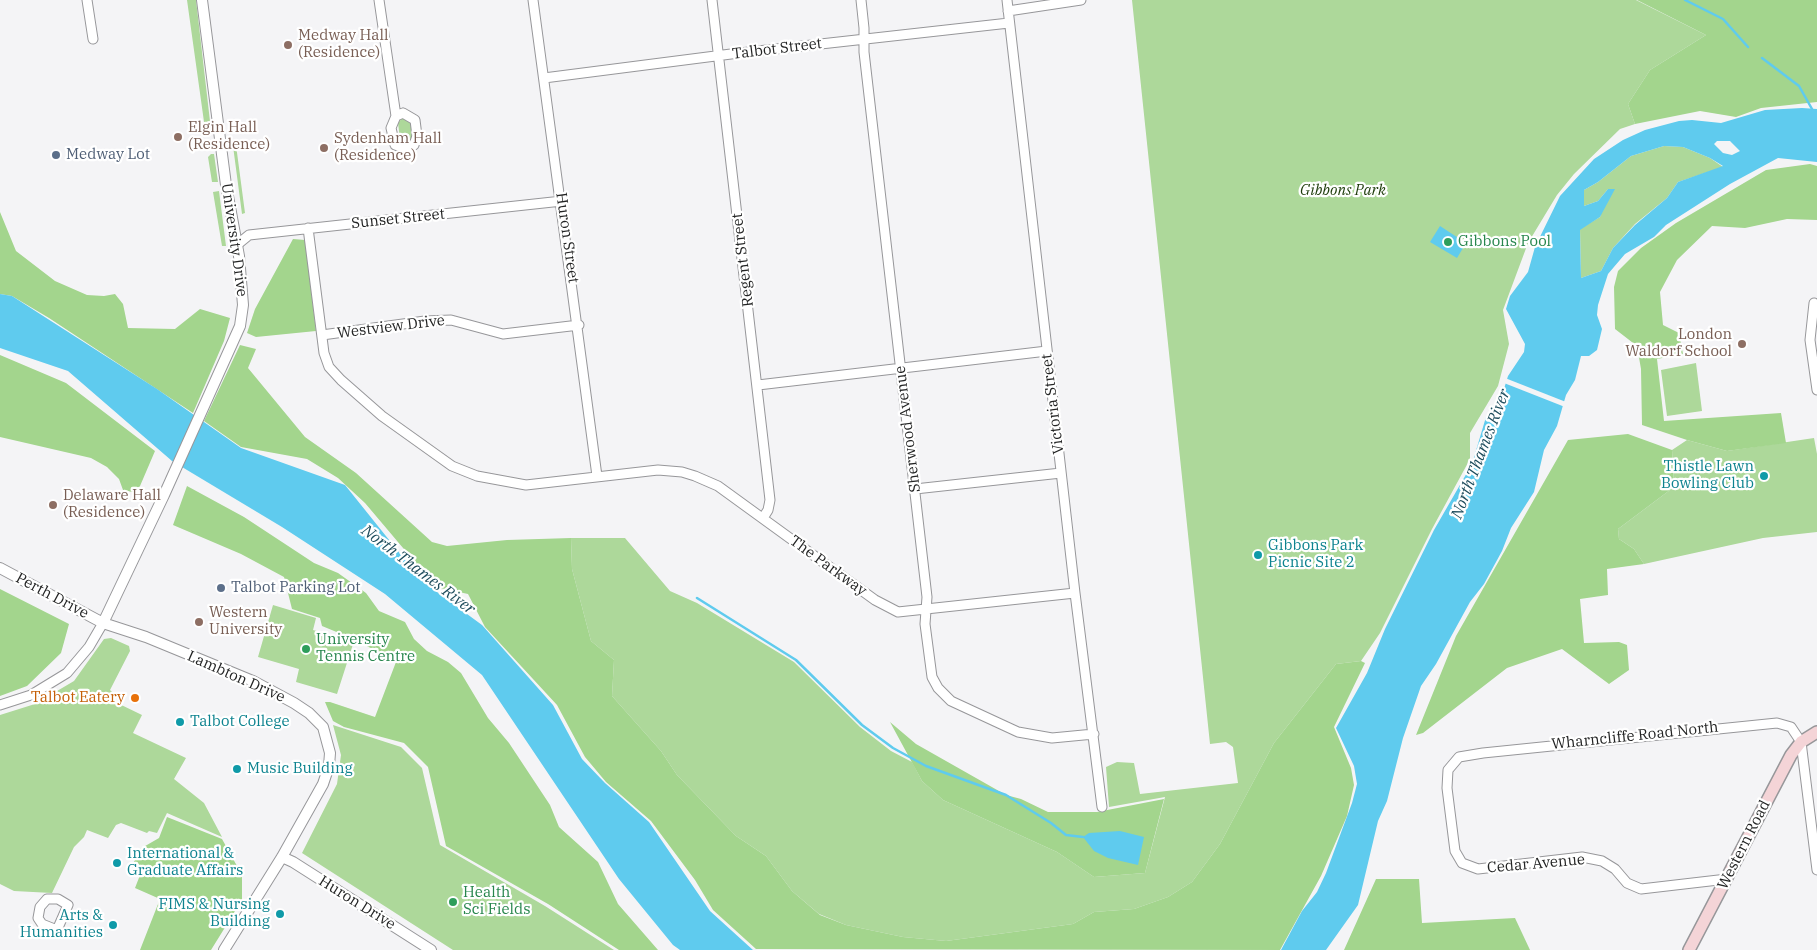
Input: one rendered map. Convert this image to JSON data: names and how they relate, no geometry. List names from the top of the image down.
{
  "streets": {
    "main road": ["Western Road"],
    "street": [
      "Talbot Street",
      "Sunset Street",
      "Huron Street",
      "University Drive",
      "Regent Street",
      "Westview Drive",
      "Victoria Street",
      "Sherwood Avenue",
      "The Parkway",
      "Perth Drive",
      "Lambton Drive",
      "Wharncliffe Road North",
      "Cedar Avenue",
      "Huron Drive"
    ]
  },
  "crossings": [
    ["Talbot Street", "Huron Street"],
    ["Talbot Street", "Regent Street"],
    ["Talbot Street", "Victoria Street"],
    ["Talbot Street", "Sherwood Avenue"],
    ["Sunset Street", "Huron Street"],
    ["Sunset Street", "University Drive"],
    ["Huron Street", "Westview Drive"],
    ["Huron Street", "The Parkway"],
    ["University Drive", "Perth Drive"],
    ["University Drive", "Lambton Drive"],
    ["Regent Street", "The Parkway"],
    ["Westview Drive", "The Parkway"],
    ["Victoria Street", "Sherwood Avenue"],
    ["Victoria Street", "The Parkway"],
    ["Sherwood Avenue", "The Parkway"],
    ["Perth Drive", "Lambton Drive"],
    ["Lambton Drive", "Huron Drive"],
    ["Wharncliffe Road North", "Western Road"],
    ["Wharncliffe Road North", "Cedar Avenue"],
    ["Western Road", "Cedar Avenue"]
  ],
  "water": ["North Thames River"],
  "parks": ["Gibbons Park"],
  "places": [
    "Medway Hall (Residence)",
    "Elgin Hall (Residence)",
    "Sydenham Hall (Residence)",
    "Medway Lot",
    "Gibbons Pool",
    "London Waldorf School",
    "Thistle Lawn Bowling Club",
    "Delaware Hall (Residence)",
    "Gibbons Park Picnic Site 2",
    "Talbot Parking Lot",
    "Western University",
    "University Tennis Centre",
    "Talbot Eatery",
    "Talbot College",
    "Music Building",
    "International & Graduate Affairs",
    "Health Sci Fields",
    "FIMS & Nursing Building",
    "Arts & Humanities"
  ]
}
